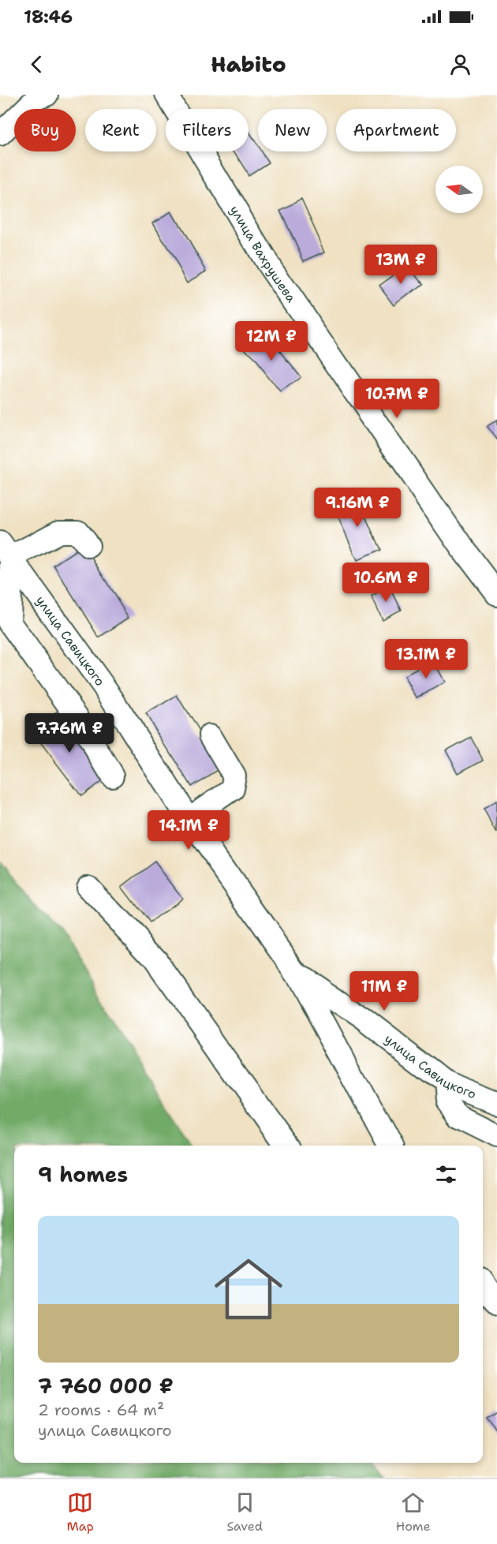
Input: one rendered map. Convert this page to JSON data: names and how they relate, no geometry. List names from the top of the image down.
{
  "streets": {
    "street": ["улица Вахрушева", "улица Савицкого"]
  },
  "north": "left",
  "page": {
    "status": "18:46",
    "header": "Habito",
    "chip": [
      "Buy",
      "Rent",
      "Filters",
      "New",
      "Apartment"
    ],
    "price": [
      "13M ₽",
      "12M ₽",
      "10.7M ₽",
      "9.16M ₽",
      "10.6M ₽",
      "13.1M ₽",
      "7.76M ₽",
      "14.1M ₽",
      "11M ₽"
    ],
    "heading": "9 homes",
    "list": [
      {
        "name": "7 760 000 ₽",
        "note": "2 rooms · 64 m² · улица Савицкого"
      }
    ],
    "tabs": ["Map", "Saved", "Home"]
  }
}
